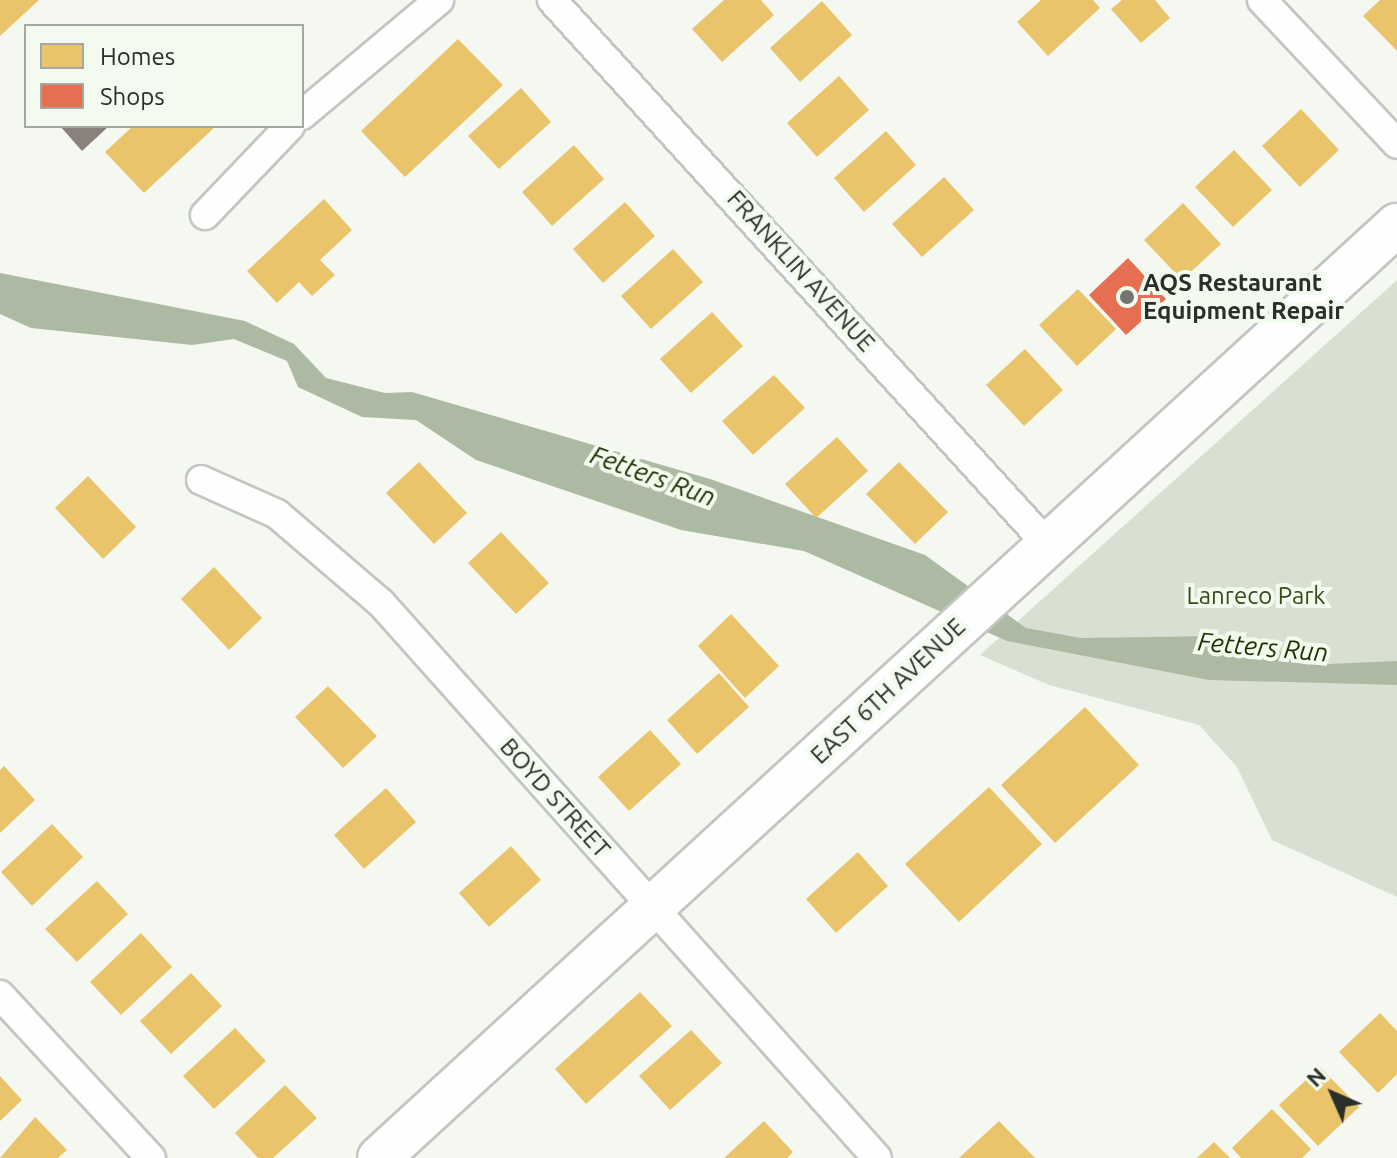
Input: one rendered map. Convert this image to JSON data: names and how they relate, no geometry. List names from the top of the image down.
{
  "streets": {
    "street": ["FRANKLIN AVENUE", "EAST 6TH AVENUE", "BOYD STREET"]
  },
  "crossings": [
    ["FRANKLIN AVENUE", "EAST 6TH AVENUE"],
    ["EAST 6TH AVENUE", "BOYD STREET"]
  ],
  "water": ["Fetters Run"],
  "parks": ["Lanreco Park"],
  "places": ["AQS Restaurant Equipment Repair"],
  "legend": ["Homes", "Shops"],
  "north": "top left"
}
